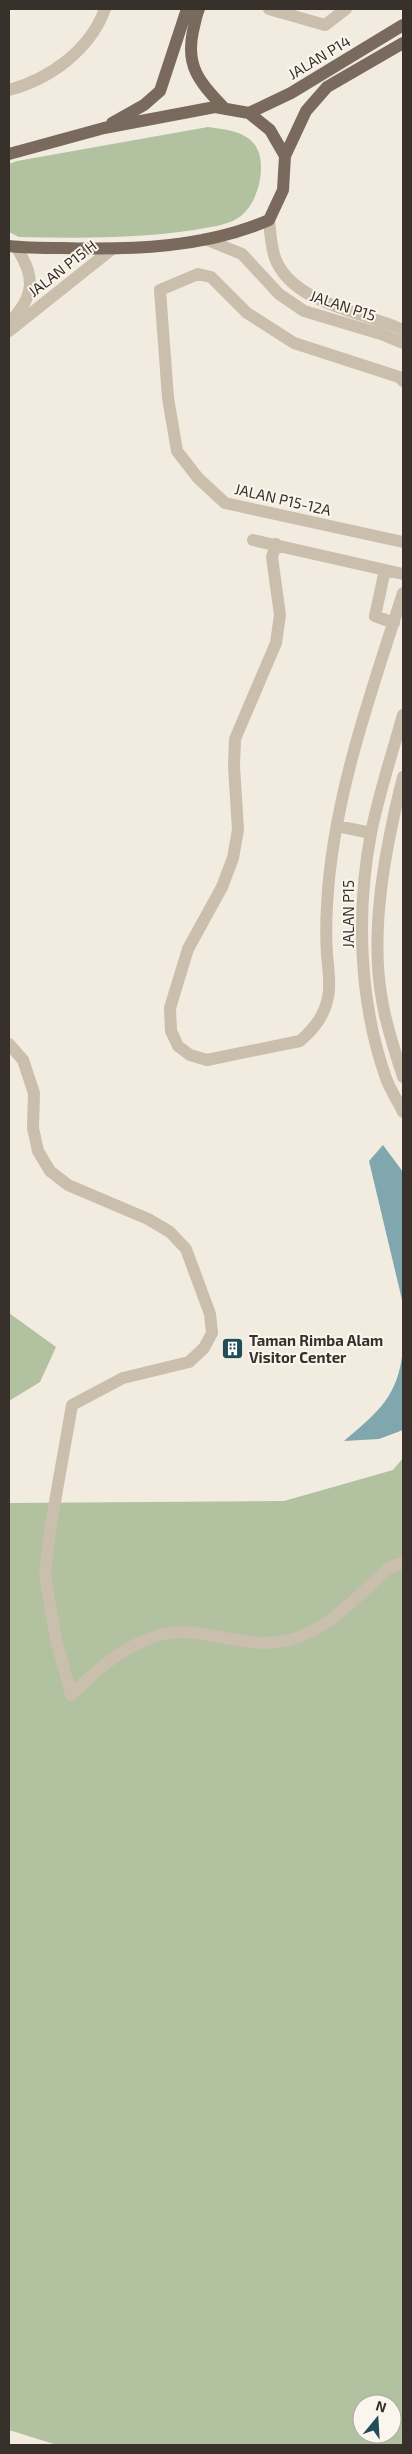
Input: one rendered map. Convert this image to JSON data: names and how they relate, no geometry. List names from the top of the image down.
{
  "streets": {
    "main road": ["JALAN P14"],
    "street": ["JALAN P15 H", "JALAN P15", "JALAN P15-12A"]
  },
  "crossings": [
    ["JALAN P14", "JALAN P15"]
  ],
  "places": {
    "building": ["Taman Rimba Alam Visitor Center"]
  },
  "north": "top"
}
